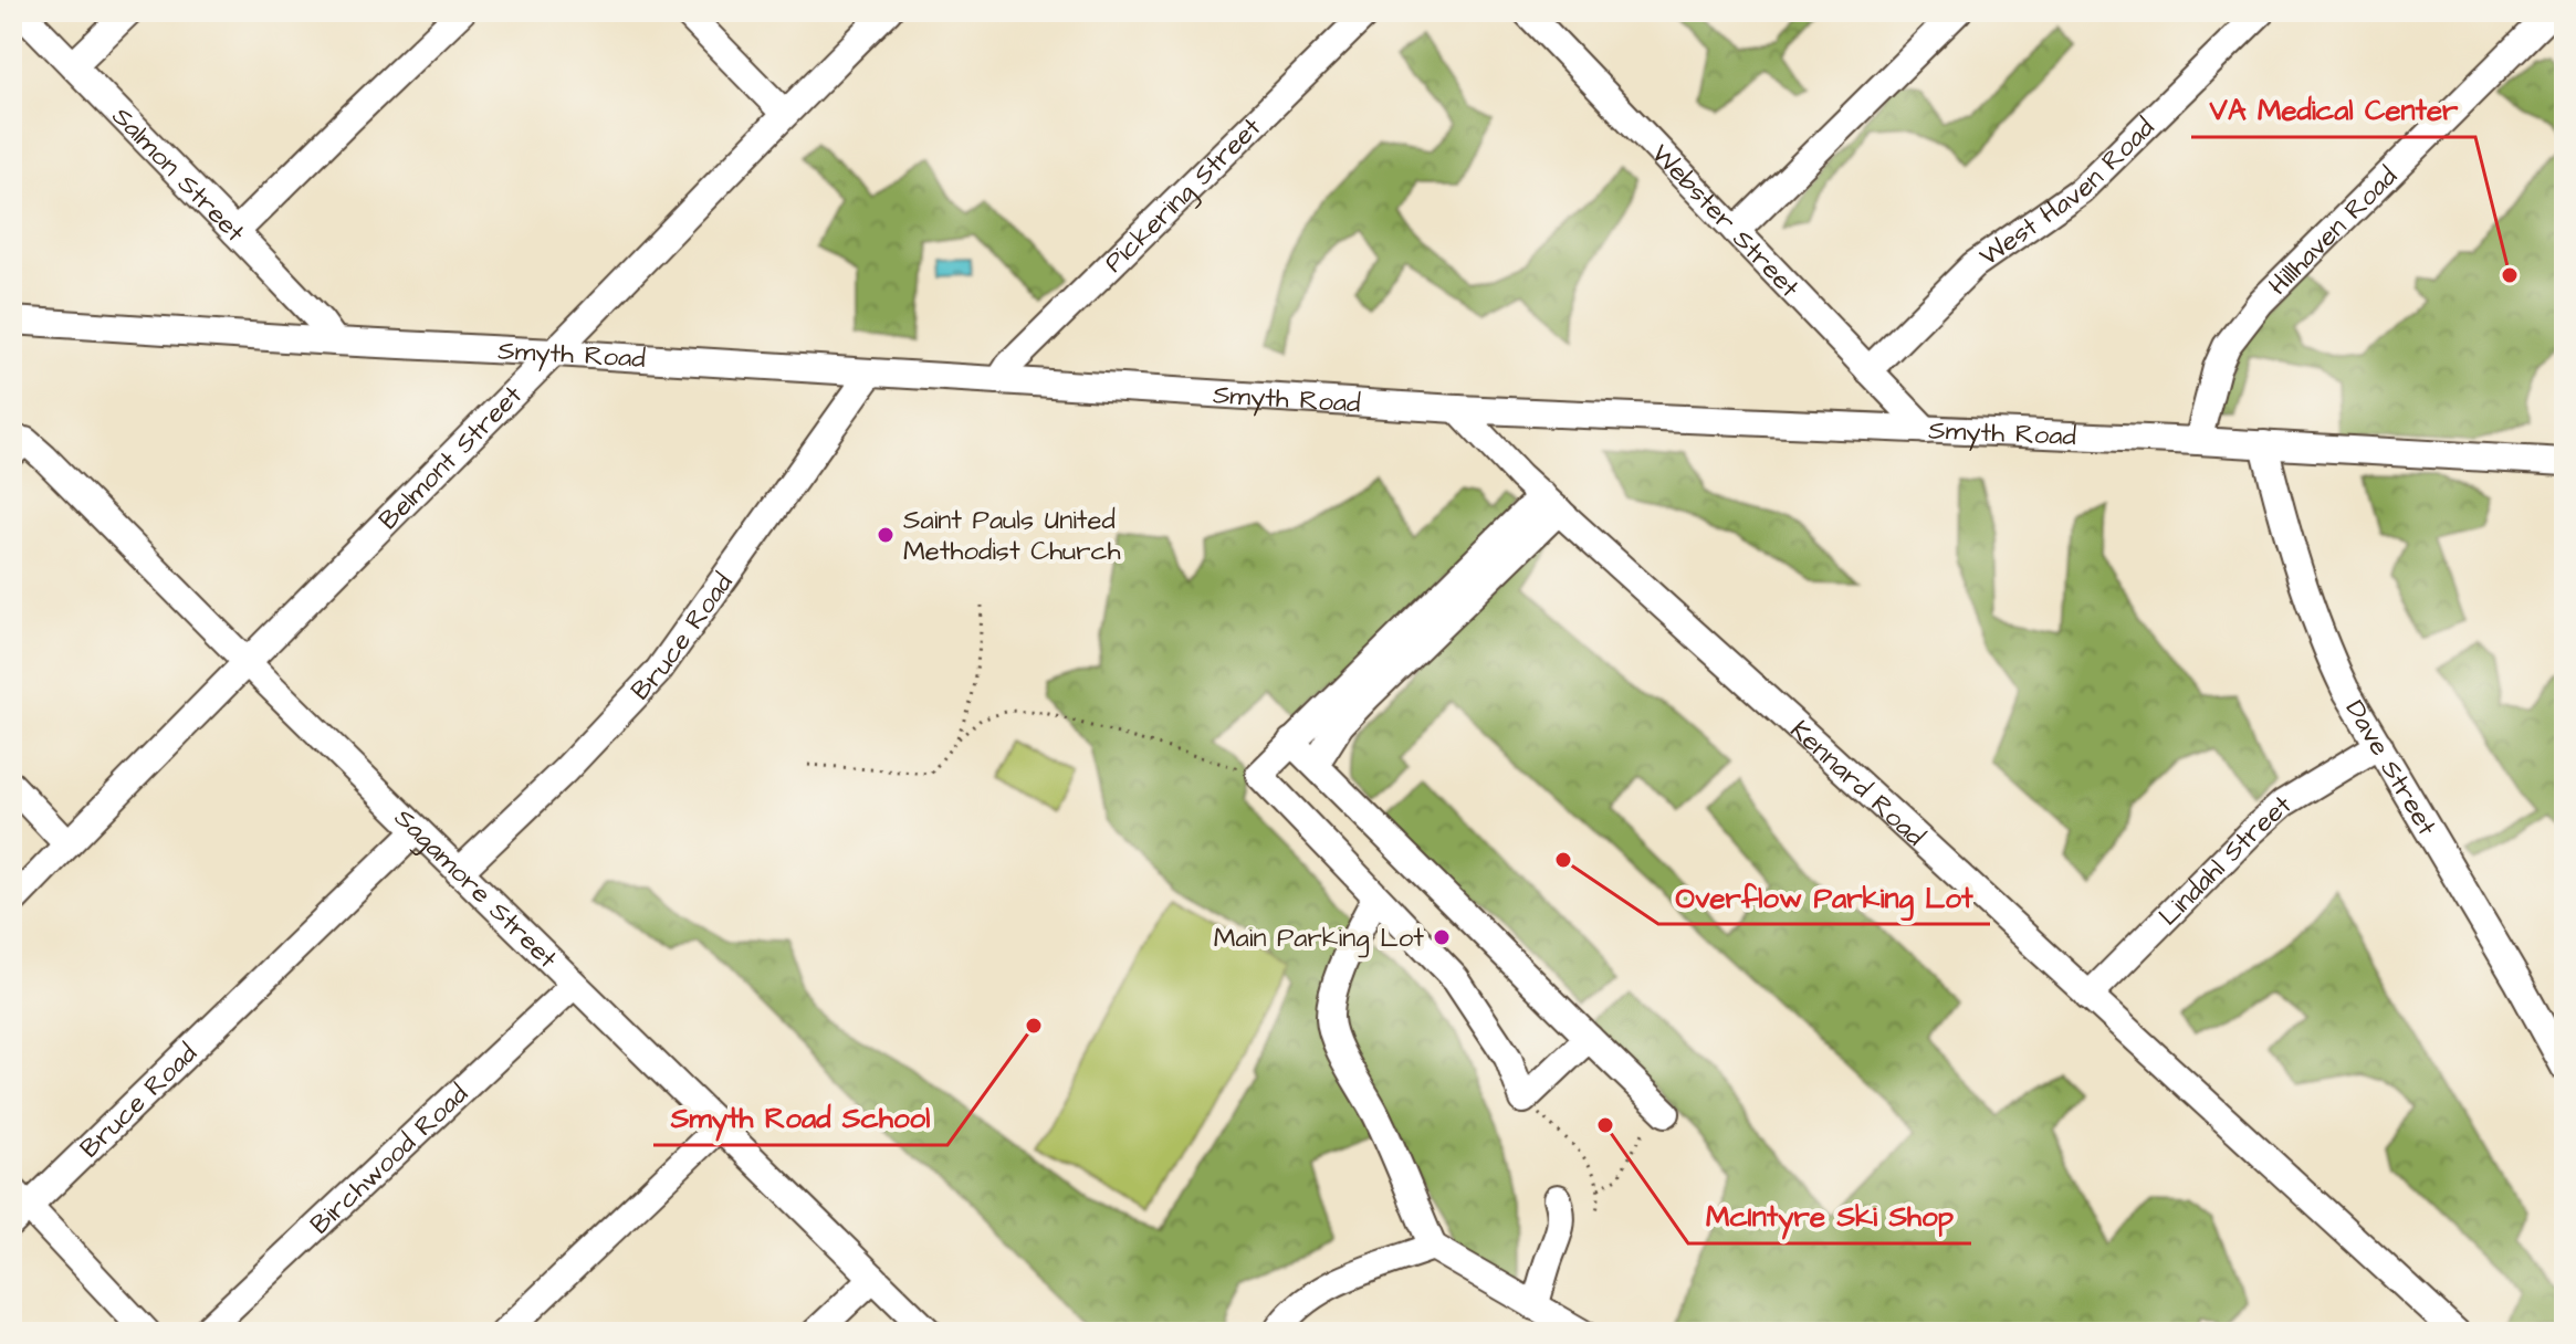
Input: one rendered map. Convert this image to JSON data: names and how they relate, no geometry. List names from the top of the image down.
{
  "streets": {
    "street": [
      "Salmon Street",
      "West Haven Road",
      "Pickering Street",
      "Webster Street",
      "Hillhaven Road",
      "Smyth Road",
      "Belmont Street",
      "Bruce Road",
      "Dave Street",
      "Kennard Road",
      "Lindahl Street",
      "Sagamore Street",
      "Birchwood Road"
    ]
  },
  "crossings": [
    ["Salmon Street", "Smyth Road"],
    ["West Haven Road", "Webster Street"],
    ["Pickering Street", "Smyth Road"],
    ["Webster Street", "Smyth Road"],
    ["Hillhaven Road", "Smyth Road"],
    ["Smyth Road", "Belmont Street"],
    ["Smyth Road", "Bruce Road"],
    ["Smyth Road", "Dave Street"],
    ["Smyth Road", "Kennard Road"],
    ["Belmont Street", "Sagamore Street"],
    ["Bruce Road", "Sagamore Street"],
    ["Dave Street", "Lindahl Street"],
    ["Kennard Road", "Lindahl Street"],
    ["Sagamore Street", "Birchwood Road"]
  ],
  "places": [
    "VA Medical Center",
    "Saint Pauls United Methodist Church",
    "Overflow Parking Lot",
    "Main Parking Lot",
    "Smyth Road School",
    "McIntyre Ski Shop"
  ]
}
